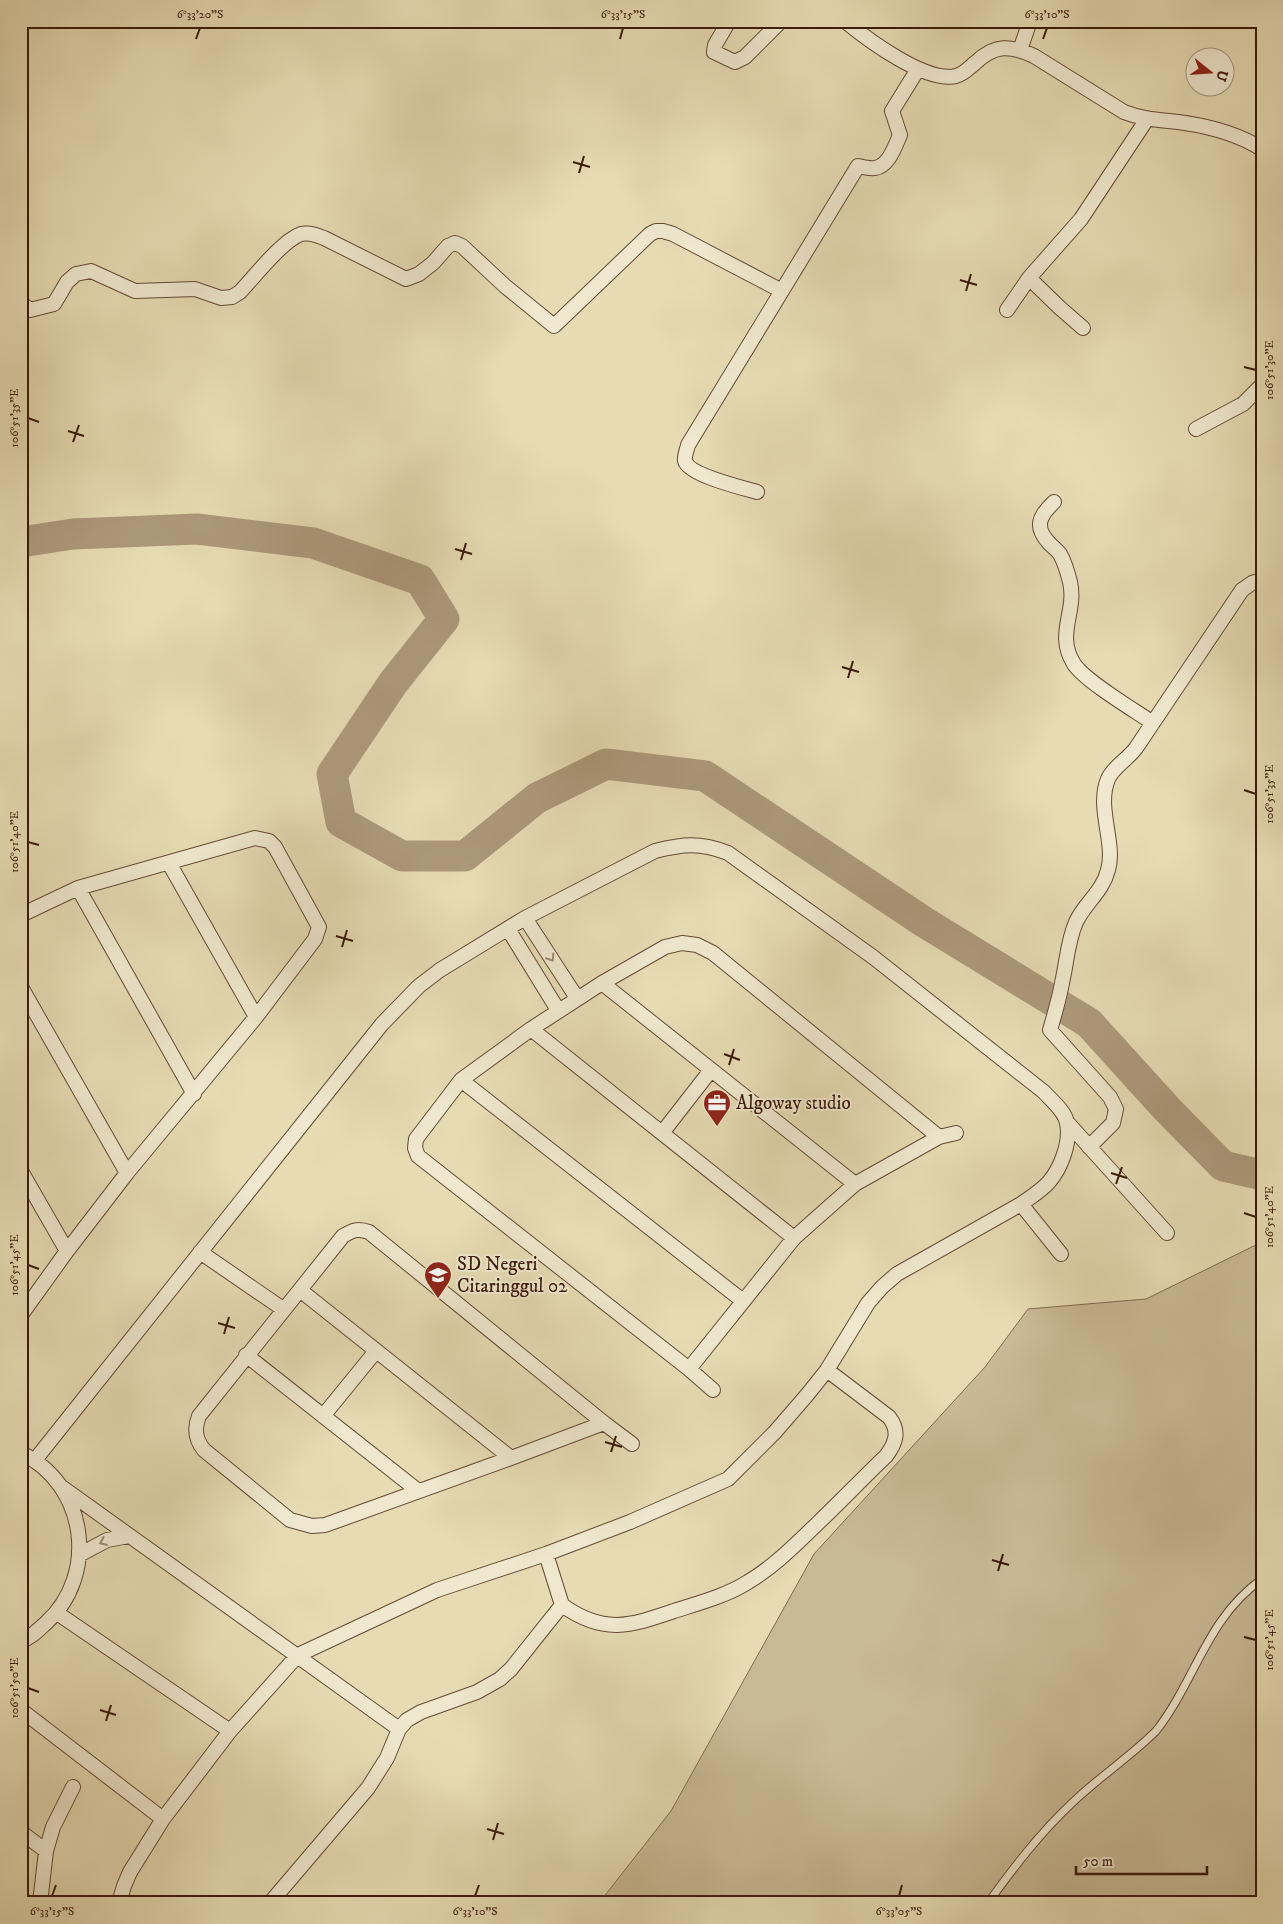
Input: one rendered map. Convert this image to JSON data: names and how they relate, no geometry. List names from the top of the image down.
{
  "places": {
    "office": ["Algoway studio"],
    "school or university": ["SD Negeri Citaringgul 02"]
  },
  "scale_bar": "50 m",
  "north": "right",
  "coordinates": [
    "6°33'20\"S",
    "6°33'15\"S",
    "6°33'10\"S",
    "106°51'30\"E",
    "106°51'35\"E",
    "106°51'40\"E",
    "106°51'45\"E",
    "106°51'50\"E",
    "6°33'05\"S"
  ]
}
